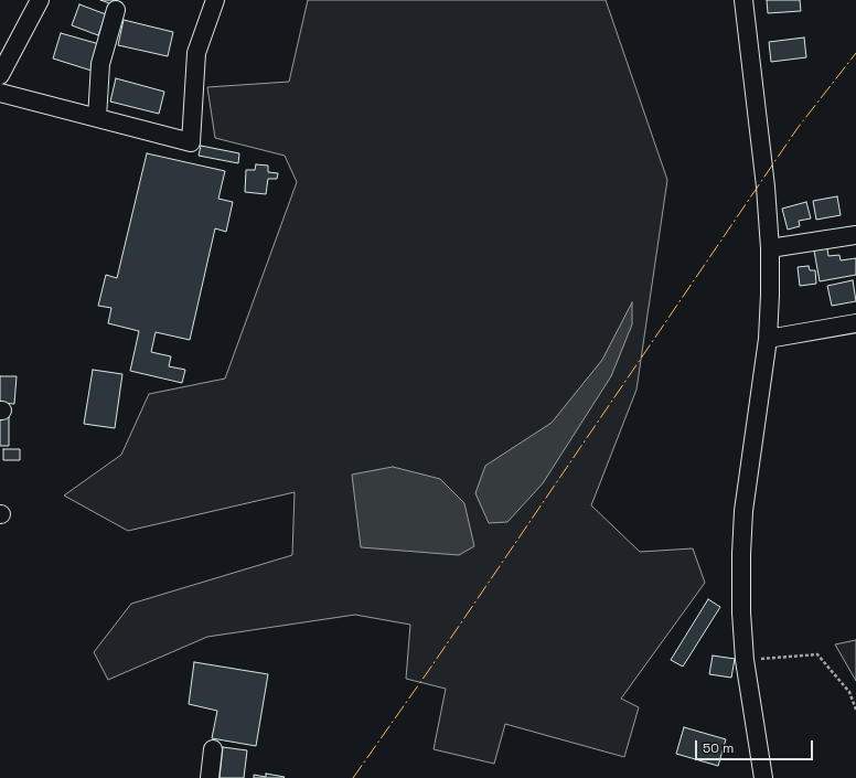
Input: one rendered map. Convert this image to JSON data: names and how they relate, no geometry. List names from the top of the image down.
{
  "scale_bar": "50 m"
}
